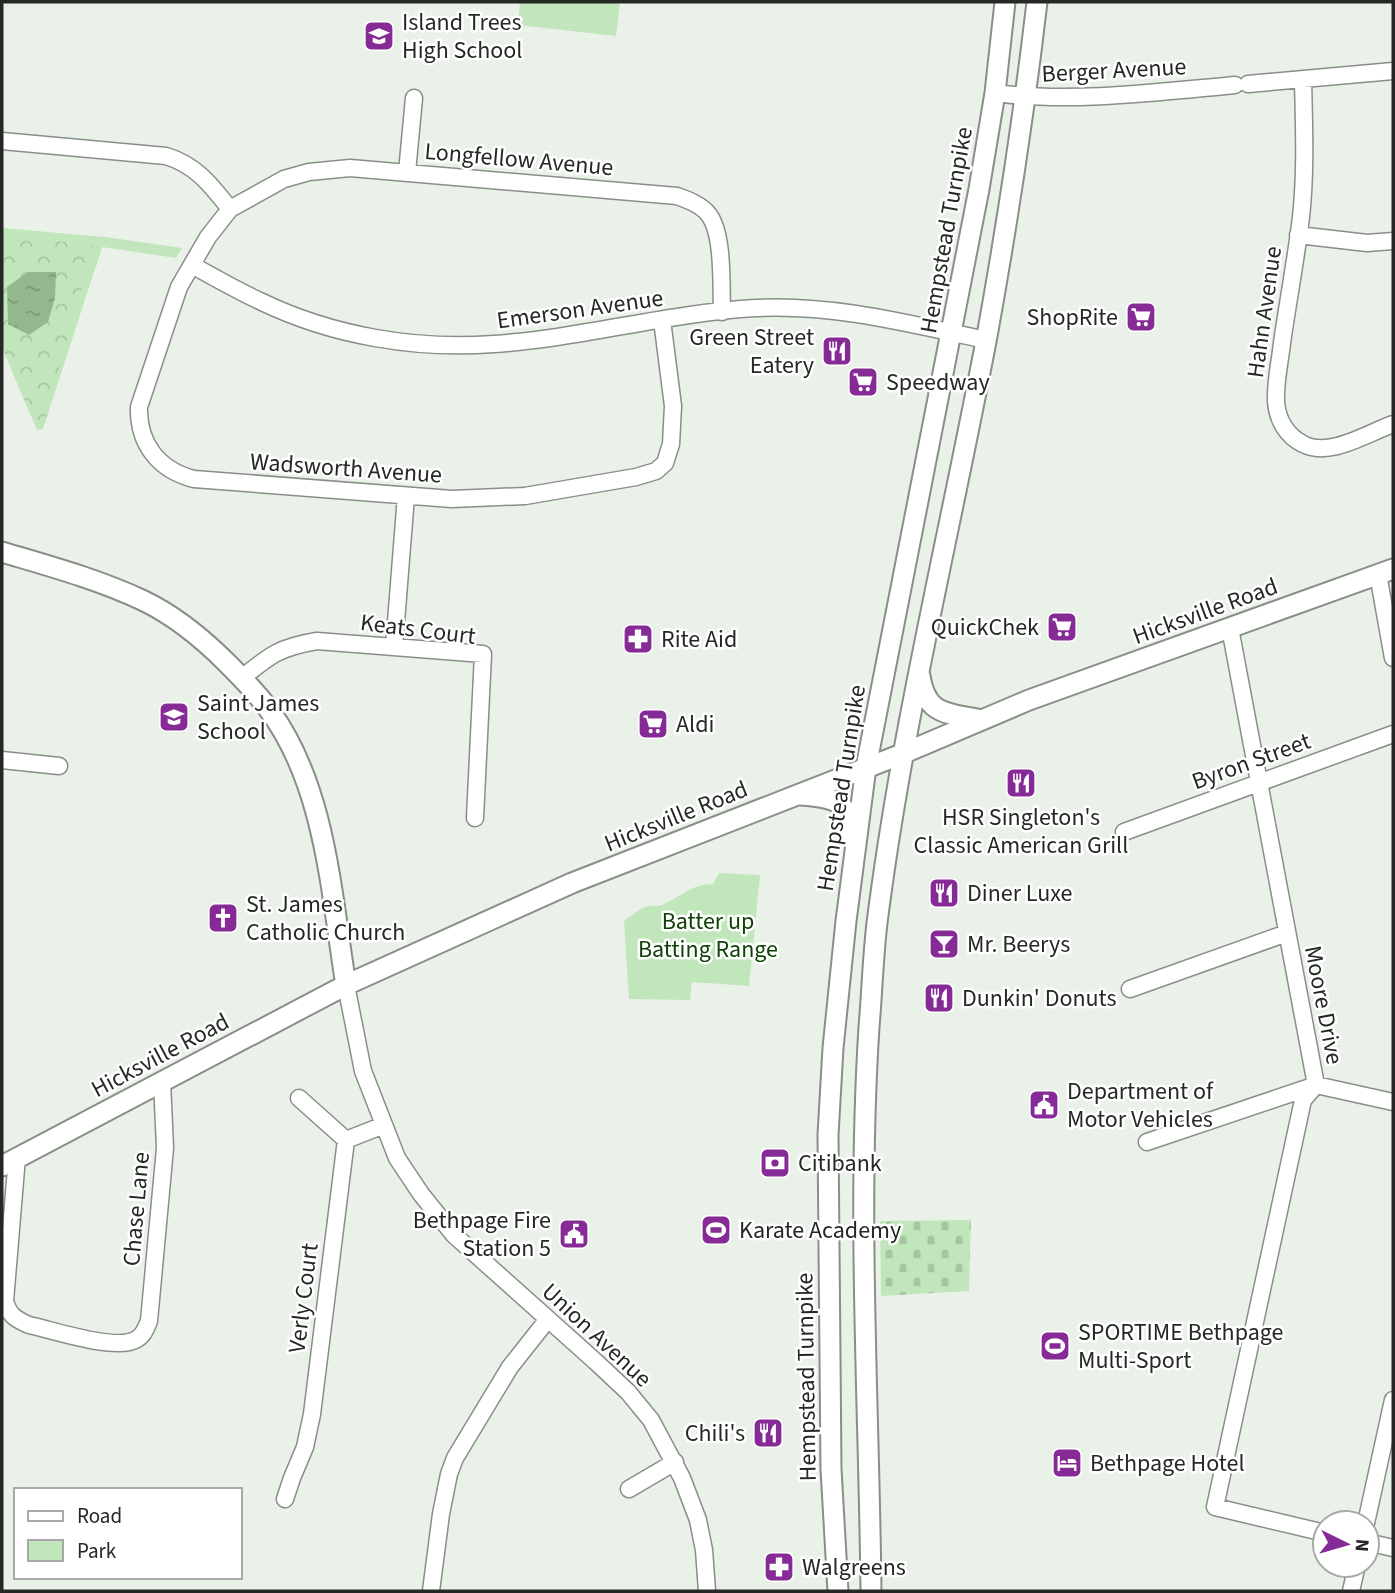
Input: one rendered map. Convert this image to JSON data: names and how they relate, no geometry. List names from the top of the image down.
{
  "streets": {
    "main road": ["Hempstead Turnpike", "Hicksville Road"],
    "street": [
      "Berger Avenue",
      "Longfellow Avenue",
      "Emerson Avenue",
      "Hahn Avenue",
      "Wadsworth Avenue",
      "Keats Court",
      "Byron Street",
      "Moore Drive",
      "Chase Lane",
      "Verly Court",
      "Union Avenue"
    ]
  },
  "crossings": [
    ["Berger Avenue", "Hempstead Turnpike"],
    ["Berger Avenue", "Hahn Avenue"],
    ["Longfellow Avenue", "Emerson Avenue"],
    ["Longfellow Avenue", "Wadsworth Avenue"],
    ["Hempstead Turnpike", "Emerson Avenue"],
    ["Hempstead Turnpike", "Hicksville Road"],
    ["Emerson Avenue", "Wadsworth Avenue"],
    ["Hicksville Road", "Moore Drive"],
    ["Hicksville Road", "Chase Lane"],
    ["Hicksville Road", "Union Avenue"],
    ["Byron Street", "Moore Drive"]
  ],
  "parks": ["Batter up Batting Range"],
  "places": {
    "school or university": ["Island Trees High School", "Saint James School"],
    "supermarket": [
      "ShopRite",
      "Speedway",
      "QuickChek",
      "Aldi"
    ],
    "restaurant": [
      "Green Street Eatery",
      "HSR Singleton's Classic American Grill",
      "Diner Luxe",
      "Dunkin' Donuts",
      "Chili's"
    ],
    "pharmacy": ["Rite Aid", "Walgreens"],
    "church": ["St. James Catholic Church"],
    "bar": ["Mr. Beerys"],
    "public building": ["Department of Motor Vehicles", "Bethpage Fire Station 5"],
    "bank": ["Citibank"],
    "sports": ["Karate Academy", "SPORTIME Bethpage Multi-Sport"],
    "hotel": ["Bethpage Hotel"]
  },
  "legend": ["Road", "Park"],
  "north": "right"
}
